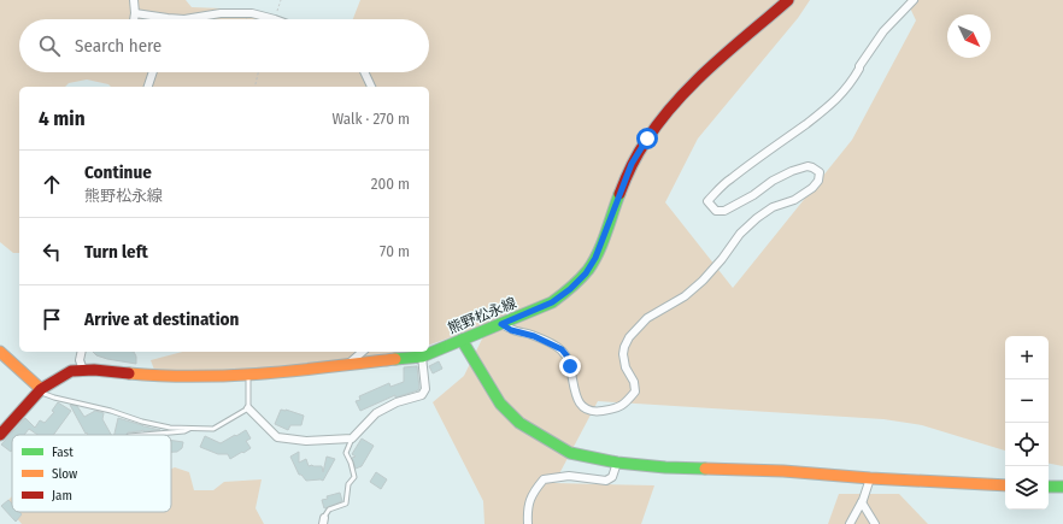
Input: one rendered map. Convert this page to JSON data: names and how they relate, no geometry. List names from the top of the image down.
{
  "streets": {
    "main road": ["熊野松永線"]
  },
  "legend": ["Fast", "Slow", "Jam"],
  "north": "bottom right",
  "page": {
    "search": "Search here",
    "heading": ["4 min", "Walk · 270 m"],
    "list": [
      ["Continue", "熊野松永線", "200 m"],
      ["Turn left", "70 m"],
      "Arrive at destination"
    ],
    "map_buttons": ["+", "−"]
  }
}
